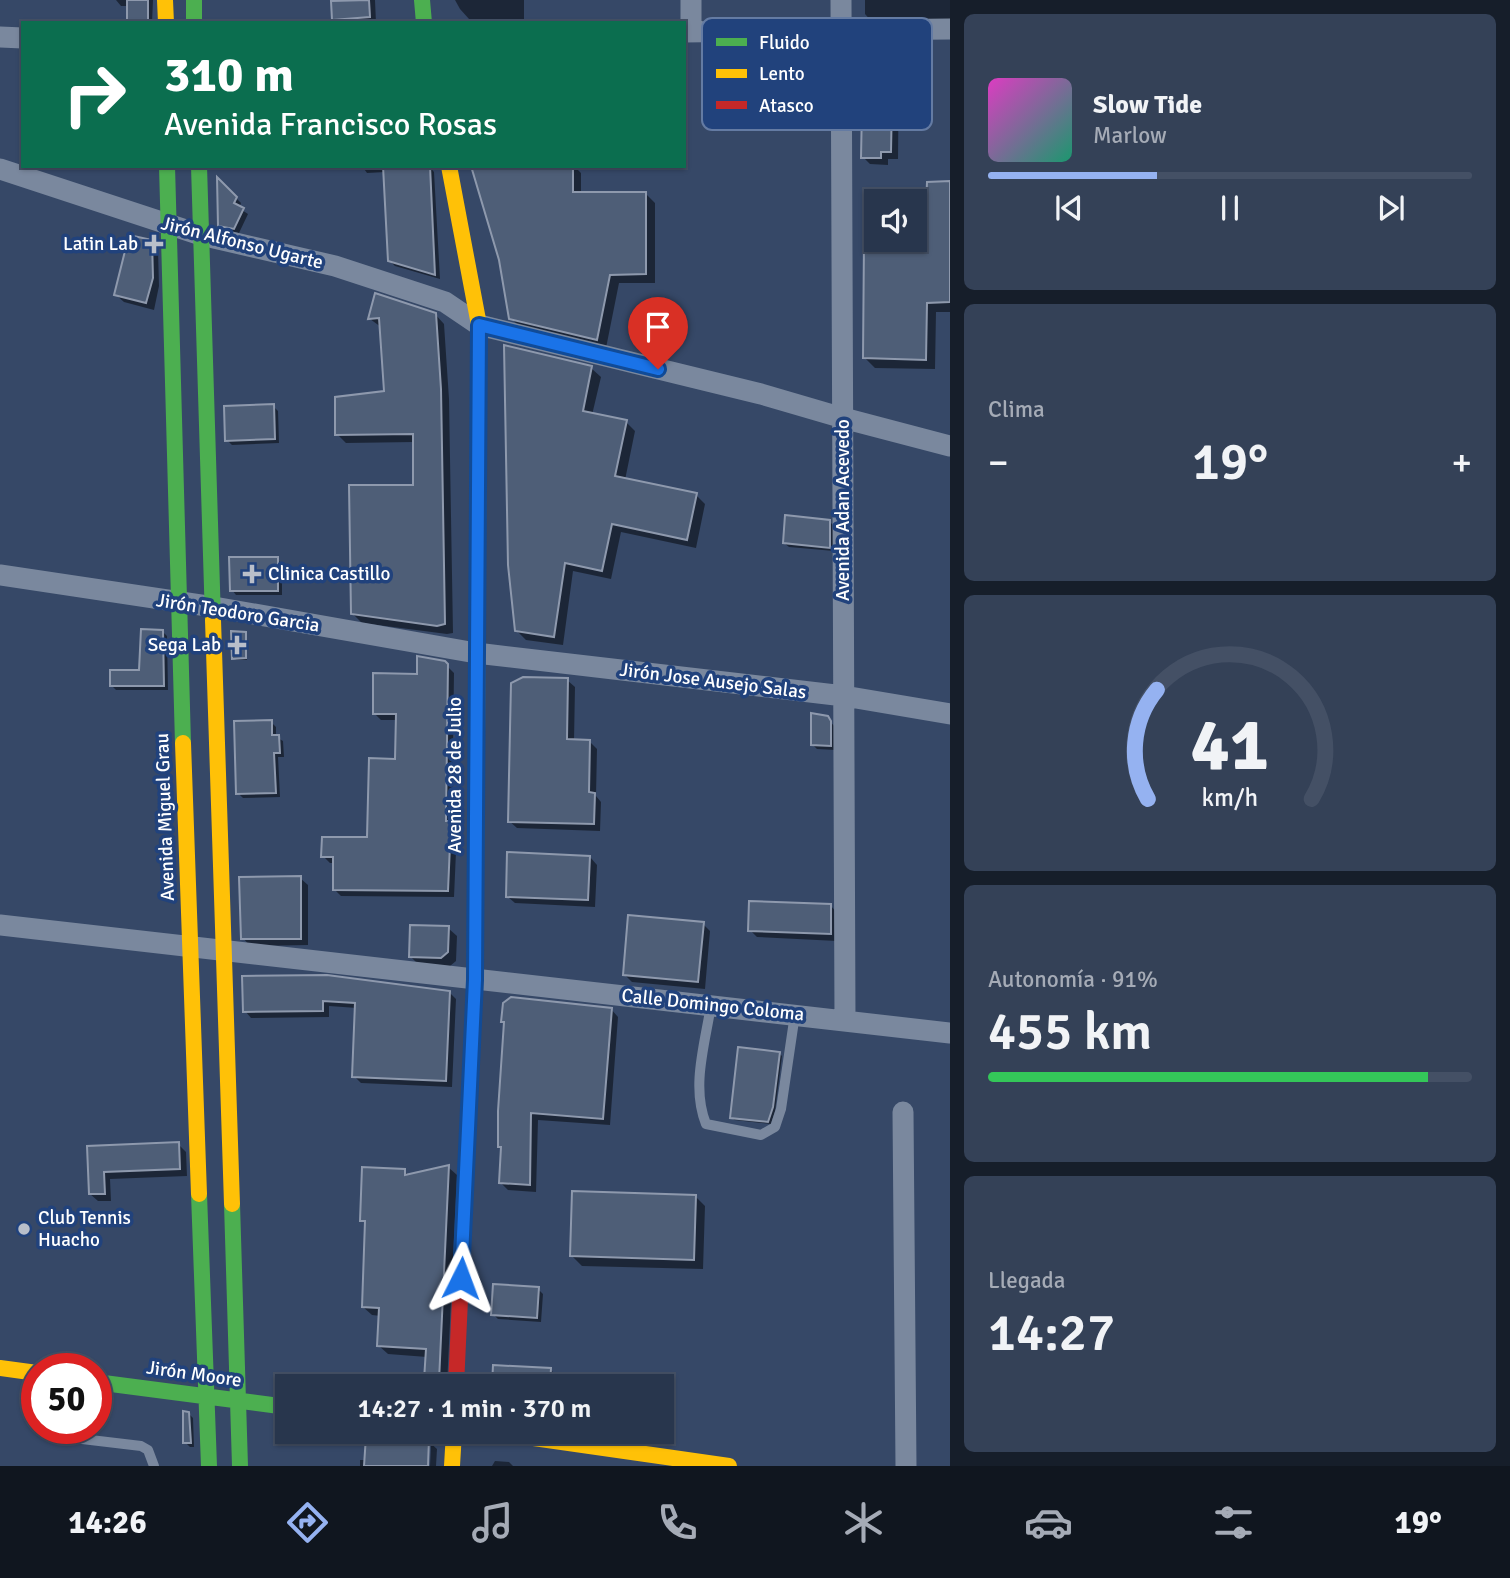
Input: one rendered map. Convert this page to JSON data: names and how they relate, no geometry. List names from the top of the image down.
{
  "streets": {
    "street": [
      "Jirón Alfonso Ugarte",
      "Avenida Adan Acevedo",
      "Jirón Teodoro Garcia",
      "Jirón Jose Ausejo Salas",
      "Avenida 28 de Julio",
      "Avenida Miguel Grau",
      "Calle Domingo Coloma",
      "Jirón Moore"
    ]
  },
  "crossings": [
    ["Jirón Alfonso Ugarte", "Avenida 28 de Julio"],
    ["Jirón Alfonso Ugarte", "Avenida Miguel Grau"],
    ["Avenida Adan Acevedo", "Jirón Jose Ausejo Salas"],
    ["Avenida Adan Acevedo", "Calle Domingo Coloma"],
    ["Jirón Teodoro Garcia", "Jirón Jose Ausejo Salas"],
    ["Jirón Teodoro Garcia", "Avenida 28 de Julio"],
    ["Jirón Teodoro Garcia", "Avenida Miguel Grau"],
    ["Jirón Jose Ausejo Salas", "Avenida 28 de Julio"],
    ["Avenida 28 de Julio", "Calle Domingo Coloma"],
    ["Avenida Miguel Grau", "Calle Domingo Coloma"],
    ["Avenida Miguel Grau", "Jirón Moore"]
  ],
  "places": {
    "health": ["Latin Lab", "Clinica Castillo", "Sega Lab"],
    "other": ["Club Tennis Huacho"]
  },
  "legend": ["Fluido", "Lento", "Atasco"],
  "page": {
    "turn": ["310 m", "Avenida Francisco Rosas"],
    "song": ["Slow Tide", "Marlow"],
    "tile": [
      "Clima",
      ["Autonomía · 91%", "455 km"],
      ["Llegada", "14:27"]
    ],
    "heat": ["−", "19°", "+"],
    "limit": "50",
    "trip": "14:27 · 1 min · 370 m",
    "tabs": ["14:26", "19°"],
    "gauge": ["41", "km/h"]
  }
}
